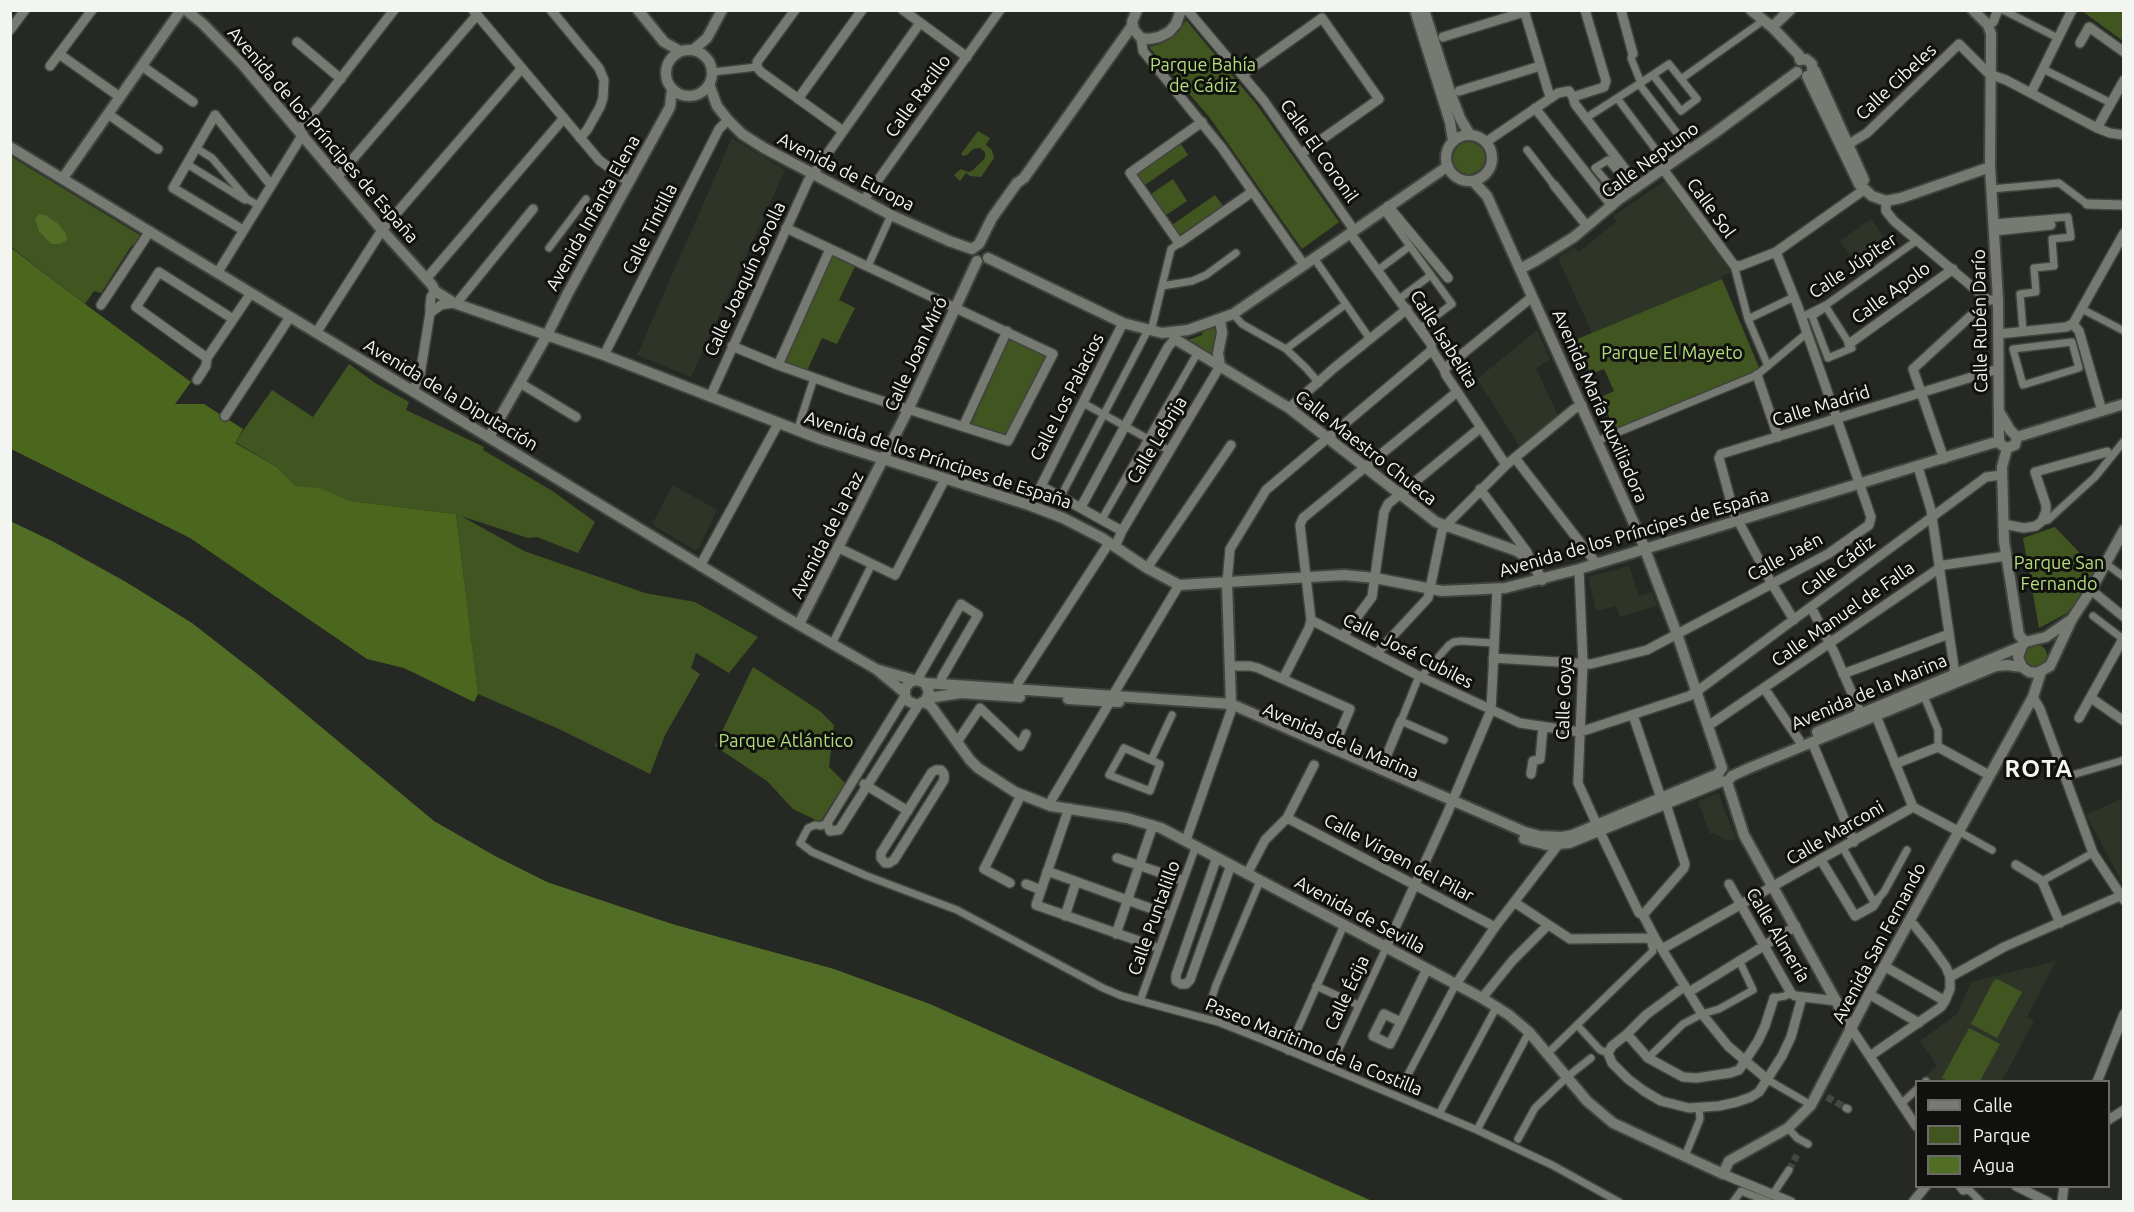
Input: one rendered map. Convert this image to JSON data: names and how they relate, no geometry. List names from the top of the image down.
{
  "streets": {
    "street": [
      "Calle Cibeles",
      "Calle Racillo",
      "Avenida de los Príncipes de España",
      "Calle El Coronil",
      "Calle Neptuno",
      "Avenida de Europa",
      "Calle Sol",
      "Avenida Infanta Elena",
      "Calle Tintilla",
      "Calle Júpiter",
      "Calle Joaquín Sorolla",
      "Calle Apolo",
      "Calle Rubén Darío",
      "Calle Isabelita",
      "Calle Joan Miró",
      "Avenida de la Diputación",
      "Calle Los Palacios",
      "Avenida María Auxiliadora",
      "Calle Madrid",
      "Calle Lebrija",
      "Calle Maestro Chueca",
      "Avenida de la Paz",
      "Calle Jaén",
      "Calle Cádiz",
      "Calle Manuel de Falla",
      "Calle José Cubiles",
      "Avenida de la Marina",
      "Calle Goya",
      "Calle Marconi",
      "Calle Virgen del Pilar",
      "Avenida de Sevilla",
      "Calle Puntalillo",
      "Calle Almería",
      "Avenida San Fernando",
      "Calle Écija",
      "Paseo Marítimo de la Costilla"
    ]
  },
  "crossings": [
    ["Calle Cibeles", "Calle Rubén Darío"],
    ["Calle Racillo", "Avenida de Europa"],
    ["Avenida de los Príncipes de España", "Avenida Infanta Elena"],
    ["Avenida de los Príncipes de España", "Calle Tintilla"],
    ["Avenida de los Príncipes de España", "Calle Joaquín Sorolla"],
    ["Avenida de los Príncipes de España", "Calle Rubén Darío"],
    ["Avenida de los Príncipes de España", "Calle Joan Miró"],
    ["Avenida de los Príncipes de España", "Calle Los Palacios"],
    ["Avenida de los Príncipes de España", "Avenida María Auxiliadora"],
    ["Avenida de los Príncipes de España", "Calle Madrid"],
    ["Avenida de los Príncipes de España", "Calle Lebrija"],
    ["Avenida de los Príncipes de España", "Avenida de la Paz"],
    ["Avenida de los Príncipes de España", "Calle Jaén"],
    ["Avenida de los Príncipes de España", "Calle Goya"],
    ["Avenida de los Príncipes de España", "Calle Écija"],
    ["Calle El Coronil", "Calle Isabelita"],
    ["Calle Neptuno", "Calle Sol"],
    ["Calle Neptuno", "Avenida María Auxiliadora"],
    ["Avenida de Europa", "Avenida Infanta Elena"],
    ["Avenida de Europa", "Calle Tintilla"],
    ["Avenida de Europa", "Calle Joaquín Sorolla"],
    ["Avenida Infanta Elena", "Avenida de la Diputación"],
    ["Calle Rubén Darío", "Calle Madrid"],
    ["Calle Rubén Darío", "Calle Cádiz"],
    ["Calle Rubén Darío", "Calle Manuel de Falla"],
    ["Calle Rubén Darío", "Avenida de la Marina"],
    ["Calle Rubén Darío", "Avenida San Fernando"],
    ["Calle Joan Miró", "Avenida de la Paz"],
    ["Avenida de la Diputación", "Avenida de la Paz"],
    ["Avenida de la Diputación", "Avenida de la Marina"],
    ["Avenida de la Diputación", "Avenida de Sevilla"],
    ["Avenida María Auxiliadora", "Calle Jaén"],
    ["Avenida María Auxiliadora", "Calle Cádiz"],
    ["Avenida María Auxiliadora", "Calle Manuel de Falla"],
    ["Avenida María Auxiliadora", "Avenida de la Marina"],
    ["Avenida María Auxiliadora", "Calle Marconi"],
    ["Avenida María Auxiliadora", "Calle Almería"],
    ["Avenida María Auxiliadora", "Avenida San Fernando"],
    ["Calle Lebrija", "Calle Maestro Chueca"],
    ["Calle Lebrija", "Avenida de la Marina"],
    ["Calle Jaén", "Calle Goya"],
    ["Calle Jaén", "Calle Écija"],
    ["Calle Cádiz", "Calle José Cubiles"],
    ["Calle Cádiz", "Calle Goya"],
    ["Calle José Cubiles", "Calle Goya"],
    ["Calle José Cubiles", "Calle Écija"],
    ["Avenida de la Marina", "Calle Goya"],
    ["Avenida de la Marina", "Avenida de Sevilla"],
    ["Avenida de la Marina", "Avenida San Fernando"],
    ["Avenida de la Marina", "Calle Écija"],
    ["Calle Goya", "Calle Marconi"],
    ["Calle Marconi", "Calle Almería"],
    ["Calle Virgen del Pilar", "Calle Écija"],
    ["Avenida de Sevilla", "Calle Puntalillo"],
    ["Avenida de Sevilla", "Avenida San Fernando"],
    ["Avenida de Sevilla", "Calle Écija"],
    ["Calle Puntalillo", "Paseo Marítimo de la Costilla"],
    ["Calle Écija", "Paseo Marítimo de la Costilla"]
  ],
  "districts": ["ROTA"],
  "parks": [
    "Parque Bahía de Cádiz",
    "Parque El Mayeto",
    "Parque San Fernando",
    "Parque Atlántico"
  ],
  "legend": ["Calle", "Parque", "Agua"]
}
